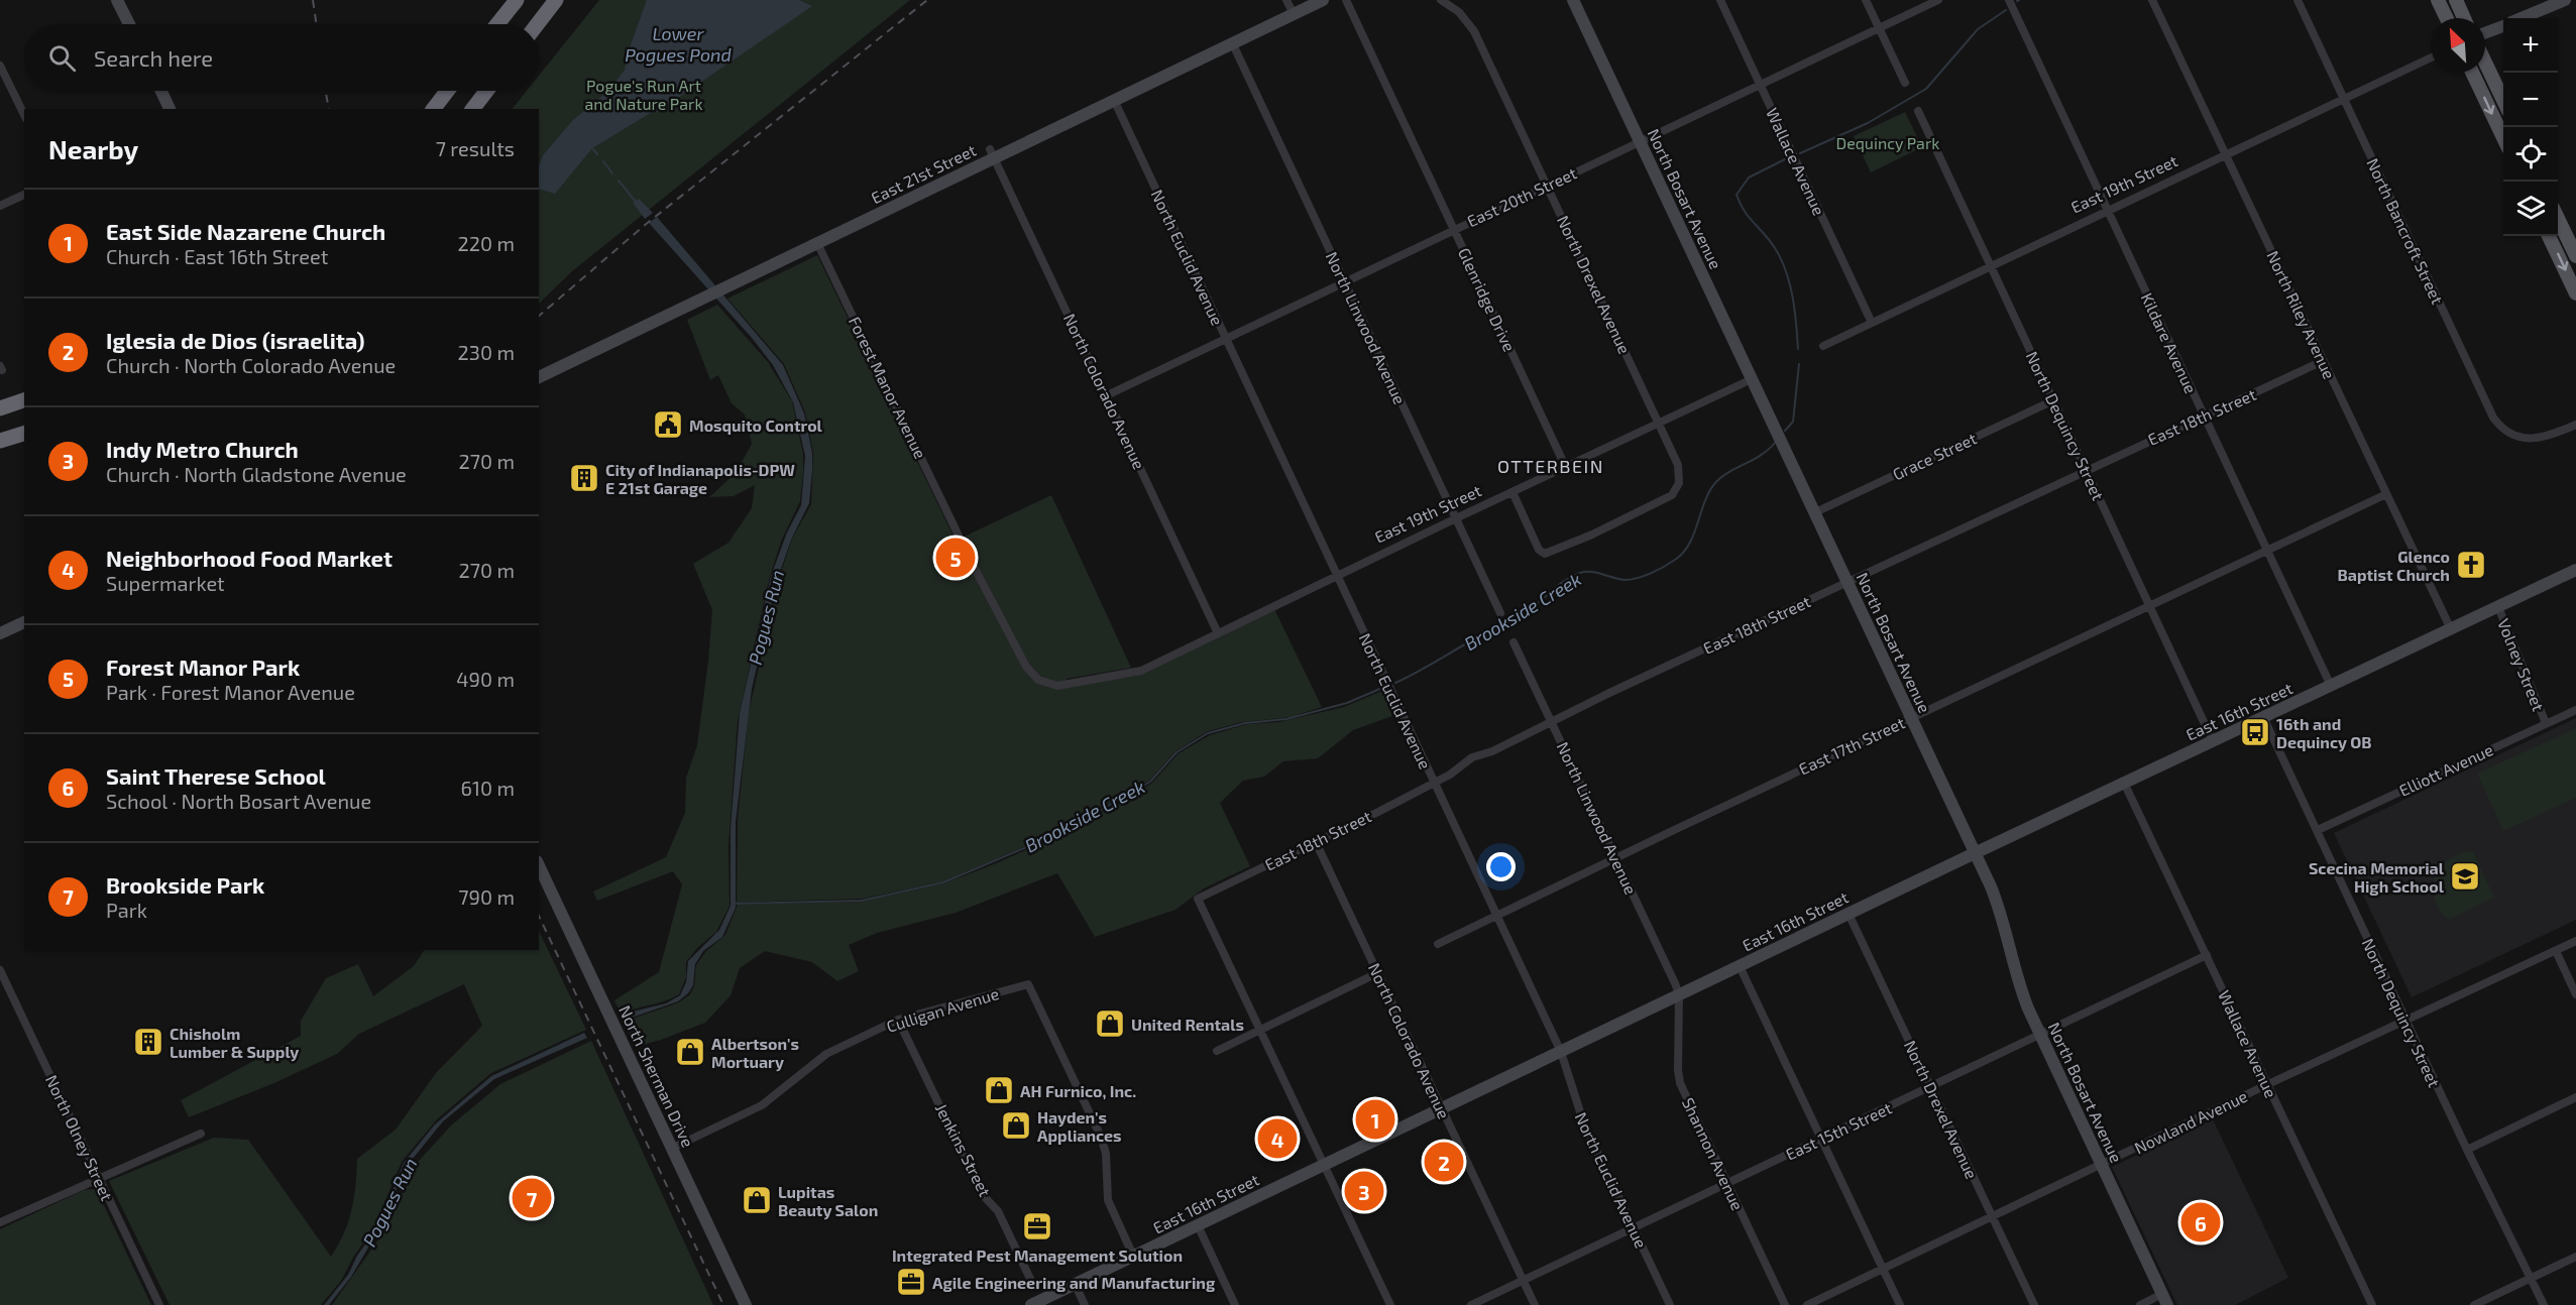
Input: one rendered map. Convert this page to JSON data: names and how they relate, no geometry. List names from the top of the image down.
{
  "streets": {
    "main road": [
      "East 21st Street",
      "North Bosart Avenue",
      "East 16th Street",
      "North Sherman Drive"
    ],
    "street": [
      "Wallace Avenue",
      "East 19th Street",
      "East 20th Street",
      "North Bancroft Street",
      "North Euclid Avenue",
      "North Drexel Avenue",
      "Glenridge Drive",
      "North Riley Avenue",
      "North Linwood Avenue",
      "Kildare Avenue",
      "Forest Manor Avenue",
      "North Colorado Avenue",
      "East 18th Street",
      "North Dequincy Street",
      "Grace Street",
      "Volney Street",
      "East 17th Street",
      "Elliott Avenue",
      "Culligan Avenue",
      "Nowland Avenue",
      "East 15th Street",
      "North Olney Street",
      "Jenkins Street",
      "Shannon Avenue"
    ]
  },
  "crossings": [
    ["Wallace Avenue", "East 19th Street"],
    ["Wallace Avenue", "East 20th Street"],
    ["Wallace Avenue", "East 16th Street"],
    ["Wallace Avenue", "Nowland Avenue"],
    ["Wallace Avenue", "East 15th Street"],
    ["East 21st Street", "North Euclid Avenue"],
    ["East 21st Street", "North Linwood Avenue"],
    ["East 21st Street", "Forest Manor Avenue"],
    ["East 21st Street", "North Colorado Avenue"],
    ["East 19th Street", "North Bosart Avenue"],
    ["East 19th Street", "North Bancroft Street"],
    ["East 19th Street", "North Euclid Avenue"],
    ["East 19th Street", "North Drexel Avenue"],
    ["East 19th Street", "Glenridge Drive"],
    ["East 19th Street", "North Riley Avenue"],
    ["East 19th Street", "North Linwood Avenue"],
    ["East 19th Street", "Kildare Avenue"],
    ["East 19th Street", "Forest Manor Avenue"],
    ["East 19th Street", "North Colorado Avenue"],
    ["East 19th Street", "North Dequincy Street"],
    ["East 20th Street", "North Bosart Avenue"],
    ["East 20th Street", "North Euclid Avenue"],
    ["East 20th Street", "North Drexel Avenue"],
    ["East 20th Street", "Glenridge Drive"],
    ["East 20th Street", "North Linwood Avenue"],
    ["East 20th Street", "North Colorado Avenue"],
    ["North Bosart Avenue", "East 18th Street"],
    ["North Bosart Avenue", "Grace Street"],
    ["North Bosart Avenue", "East 16th Street"],
    ["North Bosart Avenue", "East 17th Street"],
    ["North Bosart Avenue", "Nowland Avenue"],
    ["North Bosart Avenue", "East 15th Street"],
    ["North Euclid Avenue", "East 18th Street"],
    ["North Euclid Avenue", "East 16th Street"],
    ["North Euclid Avenue", "East 17th Street"],
    ["North Euclid Avenue", "East 15th Street"],
    ["North Drexel Avenue", "East 16th Street"],
    ["North Drexel Avenue", "Nowland Avenue"],
    ["North Drexel Avenue", "East 15th Street"],
    ["North Riley Avenue", "East 18th Street"],
    ["North Riley Avenue", "East 16th Street"],
    ["North Riley Avenue", "East 17th Street"],
    ["North Linwood Avenue", "East 18th Street"],
    ["North Linwood Avenue", "East 16th Street"],
    ["North Linwood Avenue", "East 17th Street"],
    ["North Linwood Avenue", "Shannon Avenue"],
    ["Kildare Avenue", "East 18th Street"],
    ["Kildare Avenue", "East 16th Street"],
    ["Kildare Avenue", "East 17th Street"],
    ["Forest Manor Avenue", "North Colorado Avenue"],
    ["North Colorado Avenue", "East 18th Street"],
    ["North Colorado Avenue", "East 16th Street"],
    ["North Colorado Avenue", "East 15th Street"],
    ["East 18th Street", "North Dequincy Street"],
    ["North Dequincy Street", "Grace Street"],
    ["North Dequincy Street", "East 16th Street"],
    ["North Dequincy Street", "East 17th Street"],
    ["North Dequincy Street", "Elliott Avenue"],
    ["North Dequincy Street", "Nowland Avenue"],
    ["Volney Street", "East 16th Street"],
    ["Volney Street", "Elliott Avenue"],
    ["East 16th Street", "Culligan Avenue"],
    ["East 16th Street", "Shannon Avenue"],
    ["Culligan Avenue", "North Sherman Drive"],
    ["Culligan Avenue", "Jenkins Street"],
    ["East 15th Street", "Shannon Avenue"]
  ],
  "districts": ["OTTERBEIN"],
  "water": ["Lower Pogues Pond", "Brookside Creek", "Pogues Run"],
  "parks": ["Pogue's Run Art and Nature Park", "Dequincy Park"],
  "places": {
    "public building": ["Mosquito Control"],
    "building": ["City of Indianapolis-DPW E 21st Garage", "Chisholm Lumber & Supply"],
    "church": ["Glenco Baptist Church"],
    "bus stop": ["16th and Dequincy OB"],
    "school or university": ["Scecina Memorial High School"],
    "shop": [
      "United Rentals",
      "Albertson's Mortuary",
      "AH Furnico, Inc.",
      "Hayden's Appliances",
      "Lupitas Beauty Salon"
    ],
    "office": ["Integrated Pest Management Solution", "Agile Engineering and Manufacturing"]
  },
  "north": "top left",
  "page": {
    "map_buttons": ["+", "−"],
    "search": "Search here",
    "heading": ["Nearby", "7 results"],
    "list": [
      {
        "mark": "1",
        "name": "East Side Nazarene Church",
        "note": "Church · East 16th Street",
        "value": "220 m"
      },
      {
        "mark": "2",
        "name": "Iglesia de Dios (israelita)",
        "note": "Church · North Colorado Avenue",
        "value": "230 m"
      },
      {
        "mark": "3",
        "name": "Indy Metro Church",
        "note": "Church · North Gladstone Avenue",
        "value": "270 m"
      },
      {
        "mark": "4",
        "name": "Neighborhood Food Market",
        "note": "Supermarket",
        "value": "270 m"
      },
      {
        "mark": "5",
        "name": "Forest Manor Park",
        "note": "Park · Forest Manor Avenue",
        "value": "490 m"
      },
      {
        "mark": "6",
        "name": "Saint Therese School",
        "note": "School · North Bosart Avenue",
        "value": "610 m"
      },
      {
        "mark": "7",
        "name": "Brookside Park",
        "note": "Park",
        "value": "790 m"
      }
    ],
    "pins": [
      "5",
      "1",
      "4",
      "2",
      "3",
      "7",
      "6"
    ]
  }
}
